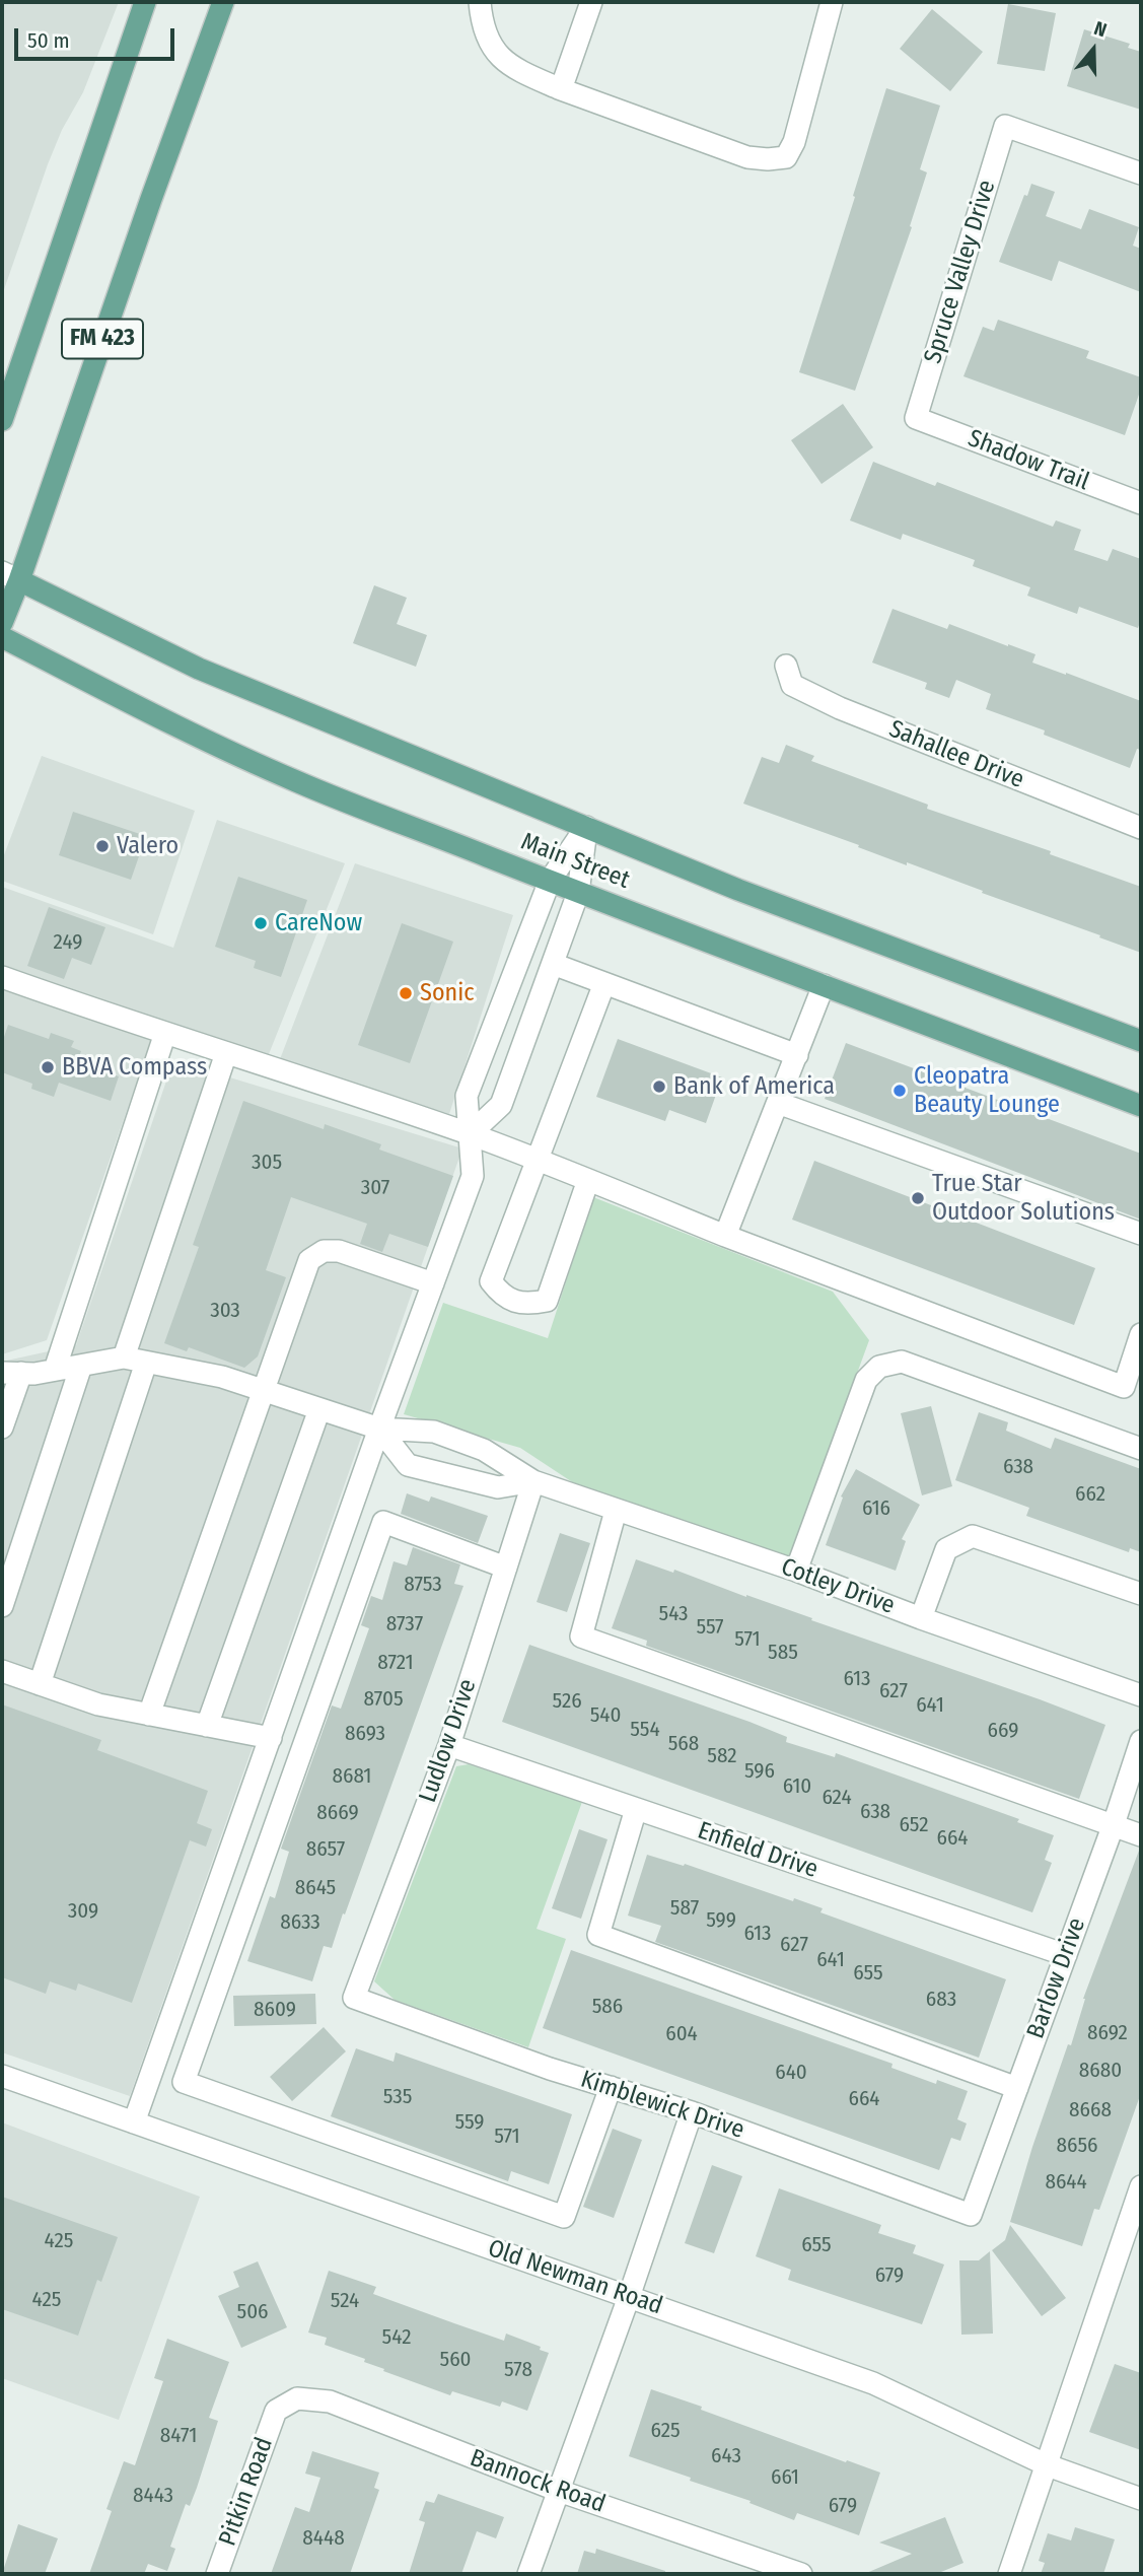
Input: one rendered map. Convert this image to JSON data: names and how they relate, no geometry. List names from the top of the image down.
{
  "streets": {
    "main road": ["FM 423", "Main Street"],
    "street": [
      "Spruce Valley Drive",
      "Shadow Trail",
      "Sahallee Drive",
      "Cotley Drive",
      "Ludlow Drive",
      "Enfield Drive",
      "Barlow Drive",
      "Kimblewick Drive",
      "Old Newman Road",
      "Bannock Road",
      "Pitkin Road"
    ]
  },
  "crossings": [
    ["Spruce Valley Drive", "Shadow Trail"],
    ["FM 423", "Main Street"],
    ["Cotley Drive", "Ludlow Drive"],
    ["Ludlow Drive", "Enfield Drive"],
    ["Ludlow Drive", "Kimblewick Drive"],
    ["Enfield Drive", "Barlow Drive"],
    ["Barlow Drive", "Kimblewick Drive"],
    ["Bannock Road", "Pitkin Road"]
  ],
  "places": [
    "Valero",
    "CareNow",
    "Sonic",
    "BBVA Compass",
    "Bank of America",
    "Cleopatra Beauty Lounge",
    "True Star Outdoor Solutions"
  ],
  "house_numbers": [
    "249",
    "305",
    "307",
    "303",
    "638",
    "662",
    "616",
    "8753",
    "543",
    "8737",
    "557",
    "571",
    "585",
    "8721",
    "613",
    "627",
    "8705",
    "526",
    "641",
    "540",
    "554",
    "669",
    "8693",
    "568",
    "582",
    "596",
    "8681",
    "610",
    "624",
    "638",
    "8669",
    "652",
    "664",
    "8657",
    "8645",
    "587",
    "309",
    "599",
    "8633",
    "613",
    "627",
    "641",
    "655",
    "683",
    "586",
    "8609",
    "8692",
    "604",
    "8680",
    "640",
    "535",
    "664",
    "8668",
    "559",
    "571",
    "8656",
    "8644",
    "425",
    "655",
    "679",
    "425",
    "524",
    "506",
    "542",
    "560",
    "578",
    "625",
    "8471",
    "643",
    "661",
    "8443",
    "679",
    "8448"
  ],
  "scale_bar": "50 m",
  "north": "top"
}
